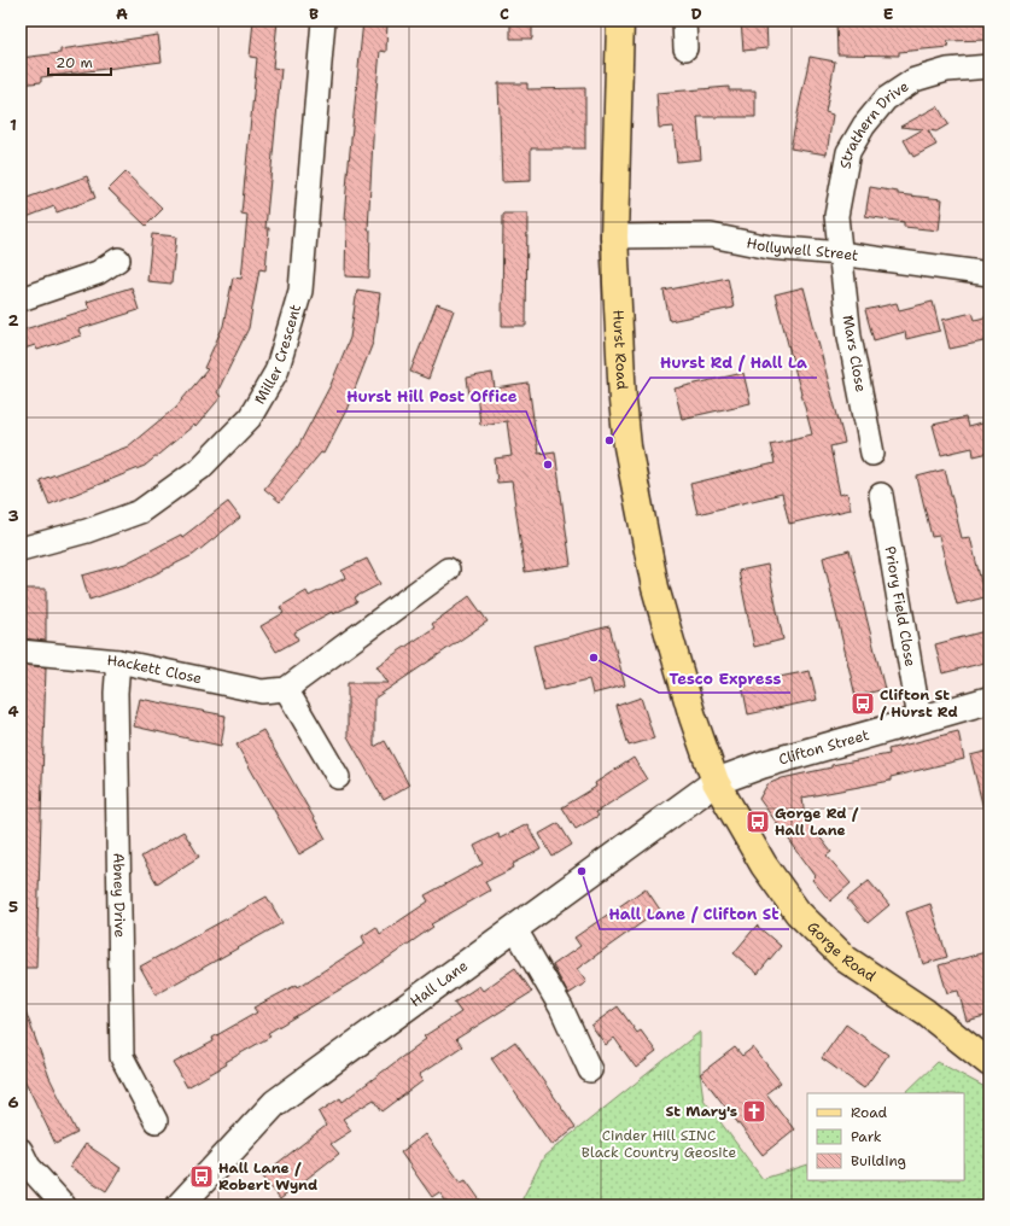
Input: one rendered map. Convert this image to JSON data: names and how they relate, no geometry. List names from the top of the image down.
{
  "streets": {
    "main road": ["Hurst Road", "Gorge Road"],
    "street": [
      "Strathern Drive",
      "Hollywell Street",
      "Miller Crescent",
      "Mars Close",
      "Priory Field Close",
      "Hackett Close",
      "Clifton Street",
      "Abney Drive",
      "Hall Lane"
    ]
  },
  "crossings": [
    ["Strathern Drive", "Hollywell Street"],
    ["Strathern Drive", "Mars Close"],
    ["Hollywell Street", "Hurst Road"],
    ["Hollywell Street", "Mars Close"],
    ["Hurst Road", "Clifton Street"],
    ["Hurst Road", "Gorge Road"],
    ["Hurst Road", "Hall Lane"],
    ["Priory Field Close", "Clifton Street"],
    ["Hackett Close", "Abney Drive"],
    ["Clifton Street", "Gorge Road"],
    ["Clifton Street", "Hall Lane"],
    ["Gorge Road", "Hall Lane"]
  ],
  "parks": ["Cinder Hill SINC Black Country Geosite"],
  "places": {
    "other": [
      "Hurst Rd / Hall La",
      "Hurst Hill Post Office",
      "Tesco Express",
      "Hall Lane / Clifton St"
    ],
    "bus stop": ["Clifton St / Hurst Rd", "Gorge Rd / Hall Lane", "Hall Lane / Robert Wynd"],
    "church": ["St Mary's"]
  },
  "legend": ["Road", "Park", "Building"],
  "scale_bar": "20 m",
  "grid": {
    "columns": [
      "A",
      "B",
      "C",
      "D",
      "E"
    ],
    "rows": [
      "1",
      "2",
      "3",
      "4",
      "5",
      "6"
    ]
  }
}
